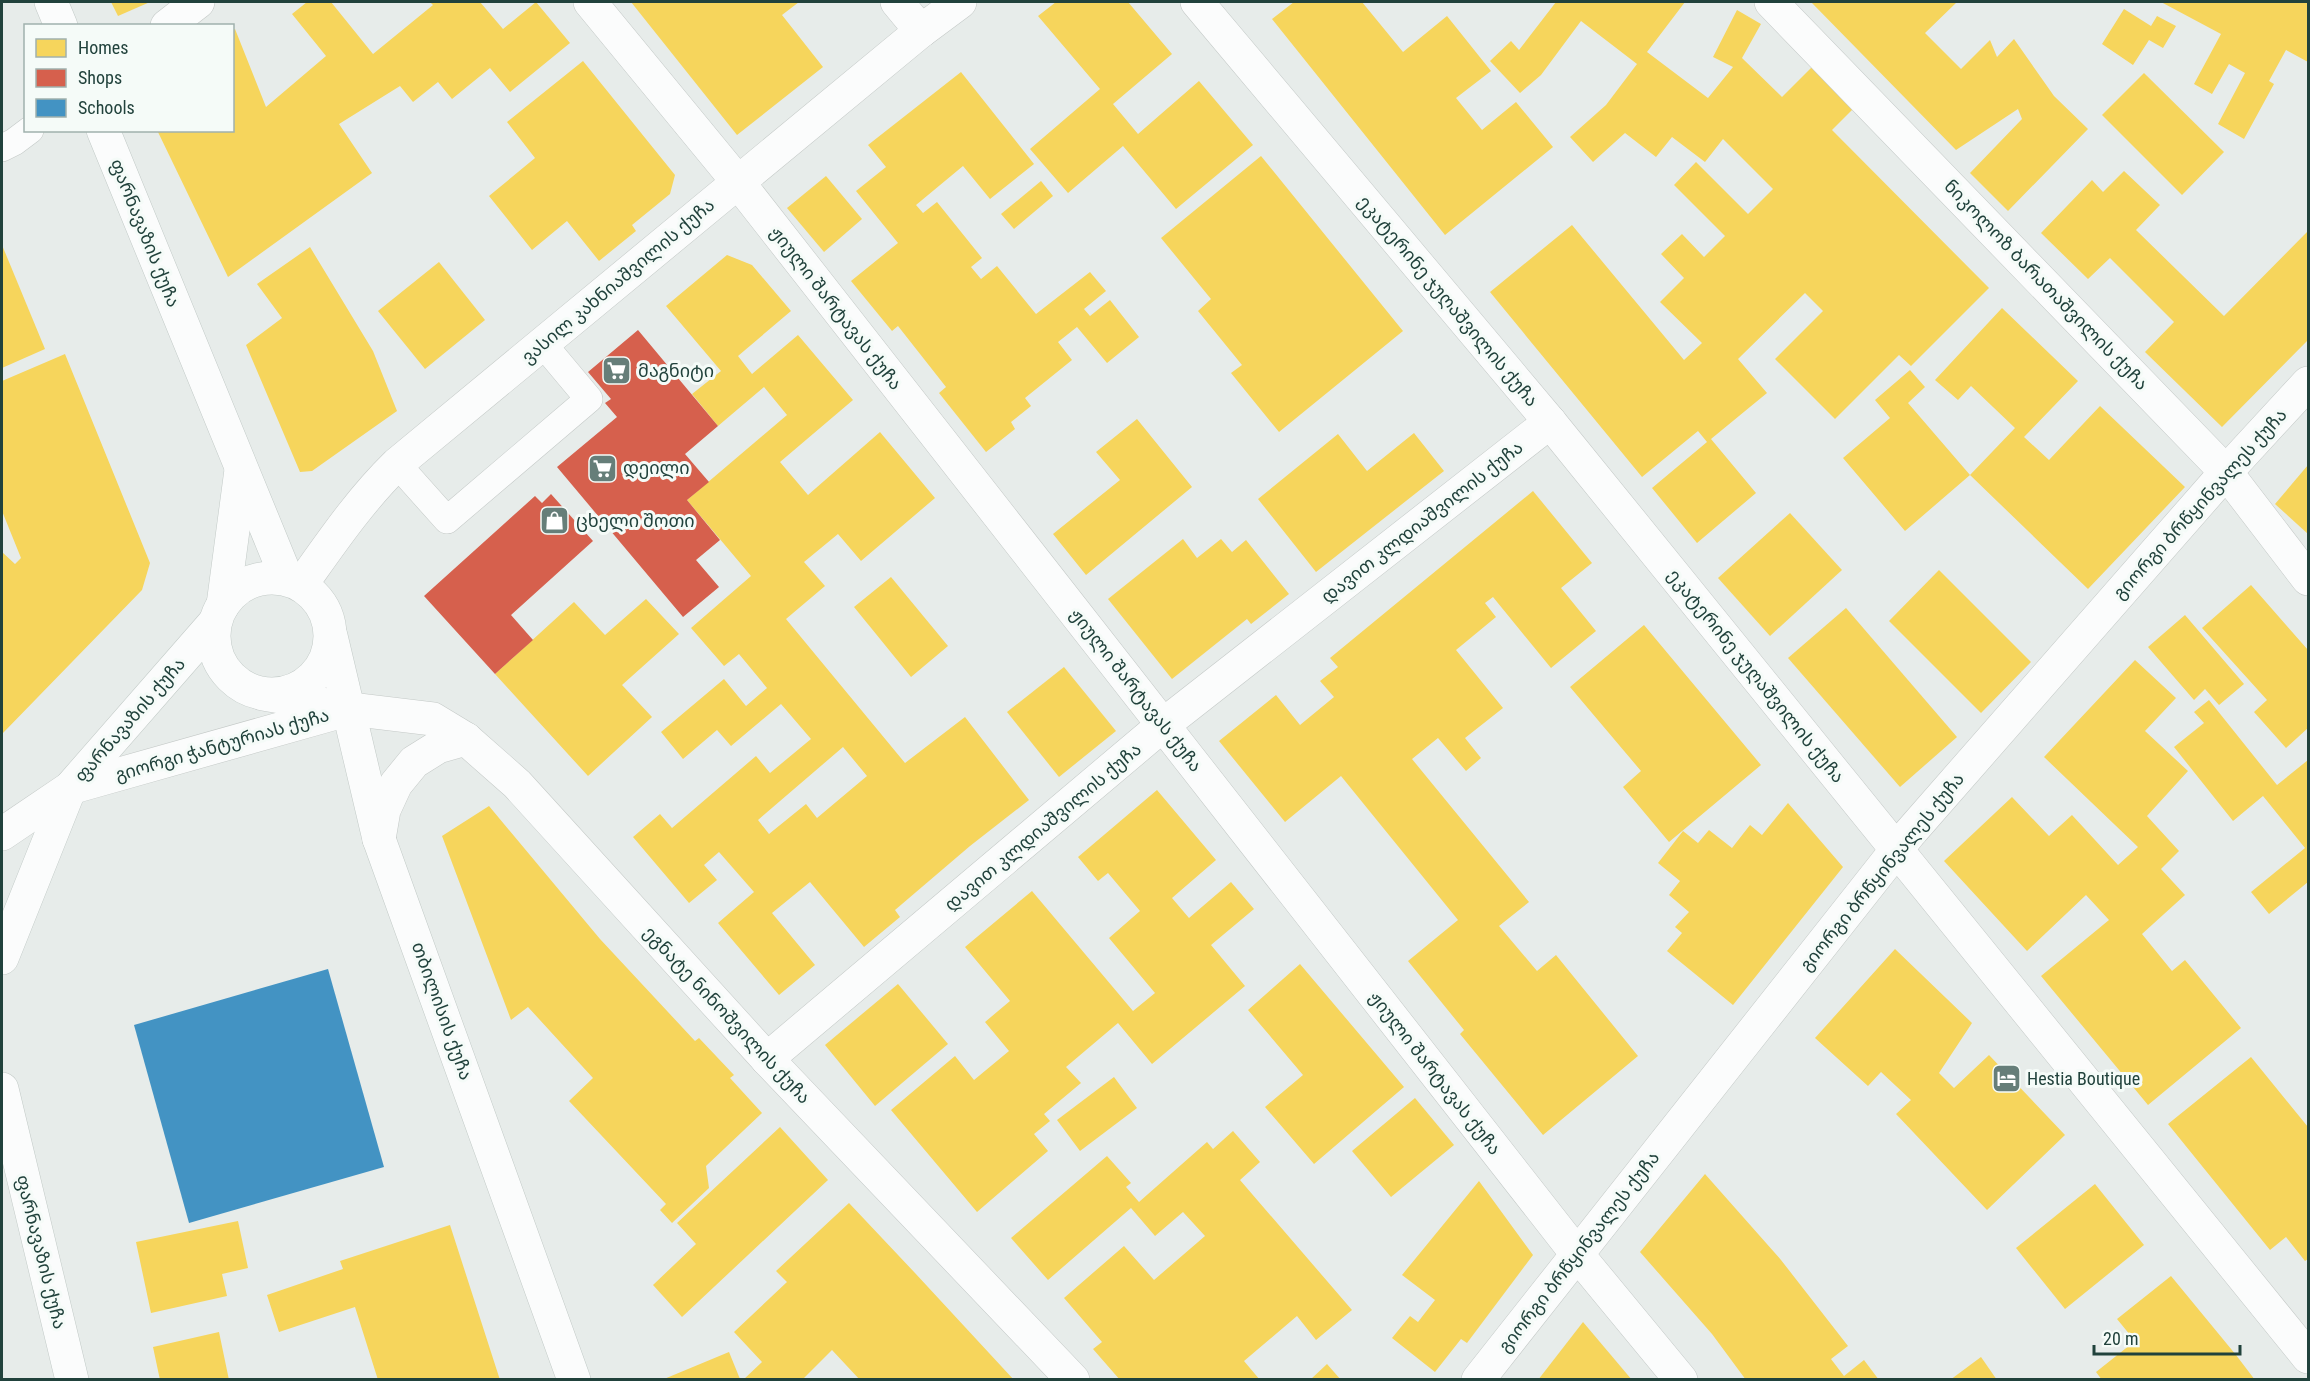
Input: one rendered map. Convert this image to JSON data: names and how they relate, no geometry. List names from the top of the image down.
{
  "streets": {
    "street": [
      "ფარნავაზის ქუჩა",
      "ვასილ კახნიაშვილის ქუჩა",
      "ნიკოლოზ ბარათაშვილის ქუჩა",
      "ეკატერინე ჯუღაშვილის ქუჩა",
      "ჟიული შარტავას ქუჩა",
      "გიორგი ბრწყინვალეს ქუჩა",
      "დავით კლდიაშვილის ქუჩა",
      "გიორგი ჭანტურიას ქუჩა",
      "თბილისის ქუჩა",
      "ეგნატე ნინოშვილის ქუჩა"
    ]
  },
  "crossings": [
    ["ფარნავაზის ქუჩა", "ვასილ კახნიაშვილის ქუჩა"],
    ["ფარნავაზის ქუჩა", "გიორგი ჭანტურიას ქუჩა"],
    ["ფარნავაზის ქუჩა", "თბილისის ქუჩა"],
    ["ფარნავაზის ქუჩა", "ეგნატე ნინოშვილის ქუჩა"],
    ["ვასილ კახნიაშვილის ქუჩა", "ჟიული შარტავას ქუჩა"],
    ["ვასილ კახნიაშვილის ქუჩა", "თბილისის ქუჩა"],
    ["ვასილ კახნიაშვილის ქუჩა", "ეგნატე ნინოშვილის ქუჩა"],
    ["ნიკოლოზ ბარათაშვილის ქუჩა", "გიორგი ბრწყინვალეს ქუჩა"],
    ["ეკატერინე ჯუღაშვილის ქუჩა", "გიორგი ბრწყინვალეს ქუჩა"],
    ["ეკატერინე ჯუღაშვილის ქუჩა", "დავით კლდიაშვილის ქუჩა"],
    ["ჟიული შარტავას ქუჩა", "გიორგი ბრწყინვალეს ქუჩა"],
    ["ჟიული შარტავას ქუჩა", "დავით კლდიაშვილის ქუჩა"],
    ["დავით კლდიაშვილის ქუჩა", "ეგნატე ნინოშვილის ქუჩა"],
    ["გიორგი ჭანტურიას ქუჩა", "თბილისის ქუჩა"],
    ["გიორგი ჭანტურიას ქუჩა", "ეგნატე ნინოშვილის ქუჩა"],
    ["თბილისის ქუჩა", "ეგნატე ნინოშვილის ქუჩა"]
  ],
  "places": {
    "supermarket": ["მაგნიტი", "დეილი"],
    "shop": ["ცხელი შოთი"],
    "hotel": ["Hestia Boutique"]
  },
  "legend": ["Homes", "Shops", "Schools"],
  "scale_bar": "20 m"
}
